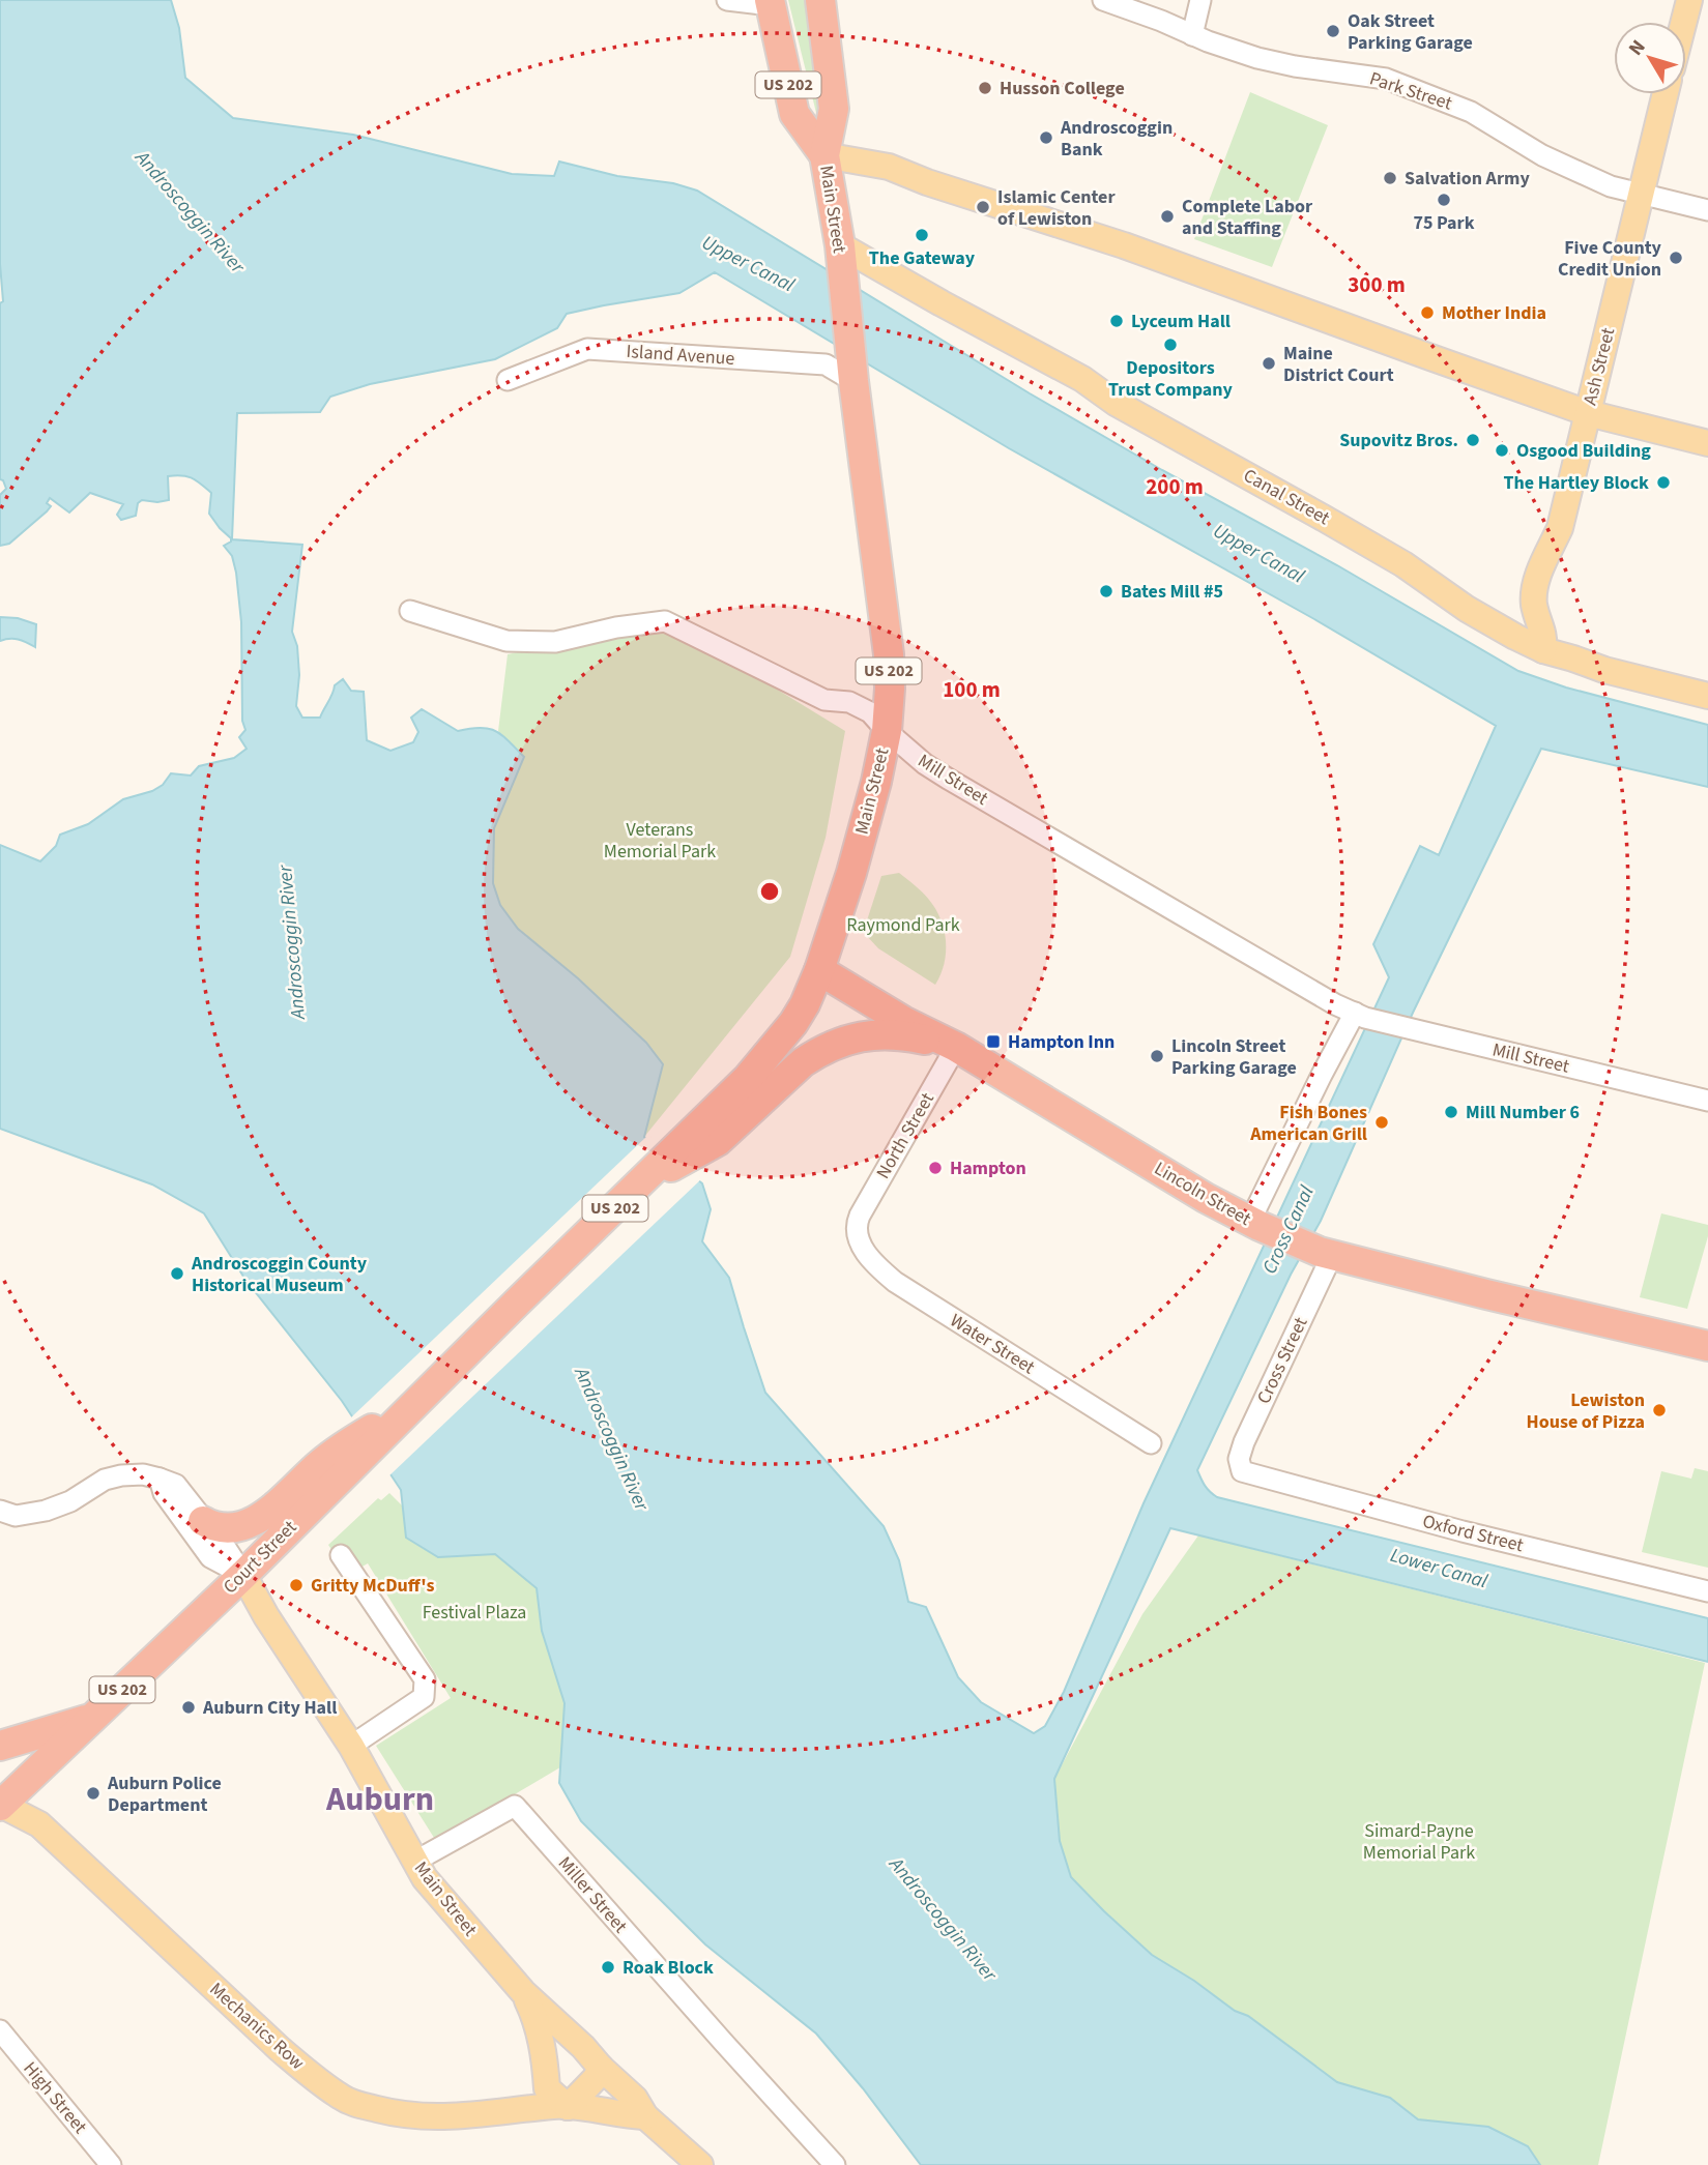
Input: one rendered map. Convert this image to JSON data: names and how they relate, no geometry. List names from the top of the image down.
{
  "streets": {
    "highway": [
      "US 202",
      "Main Street",
      "Lincoln Street",
      "Court Street"
    ],
    "main road": ["Ash Street", "Canal Street", "Mechanics Row"],
    "street": [
      "Park Street",
      "Island Avenue",
      "Mill Street",
      "North Street",
      "Water Street",
      "Cross Street",
      "Oxford Street",
      "Miller Street",
      "High Street"
    ]
  },
  "crossings": [
    ["Park Street", "Ash Street"],
    ["Main Street", "Island Avenue"],
    ["Main Street", "Canal Street"],
    ["Main Street", "Mill Street"],
    ["Main Street", "Lincoln Street"],
    ["Main Street", "Court Street"],
    ["Main Street", "Miller Street"],
    ["Main Street", "Mechanics Row"],
    ["Ash Street", "Canal Street"],
    ["North Street", "Lincoln Street"],
    ["North Street", "Water Street"],
    ["Lincoln Street", "Cross Street"],
    ["Cross Street", "Oxford Street"],
    ["Court Street", "Mechanics Row"]
  ],
  "districts": ["Auburn"],
  "water": [
    "Androscoggin River",
    "Upper Canal",
    "Cross Canal",
    "Lower Canal"
  ],
  "parks": [
    "Veterans Memorial Park",
    "Raymond Park",
    "Festival Plaza",
    "Simard-Payne Memorial Park"
  ],
  "places": {
    "other": [
      "Oak Street Parking Garage",
      "Husson College",
      "Androscoggin Bank",
      "Salvation Army",
      "75 Park",
      "Islamic Center of Lewiston",
      "Complete Labor and Staffing",
      "The Gateway",
      "Five County Credit Union",
      "Mother India",
      "Lyceum Hall",
      "Depositors Trust Company",
      "Maine District Court",
      "Supovitz Bros.",
      "Osgood Building",
      "The Hartley Block",
      "Bates Mill #5",
      "Lincoln Street Parking Garage",
      "Mill Number 6",
      "Fish Bones American Grill",
      "Hampton",
      "Androscoggin County Historical Museum",
      "Lewiston House of Pizza",
      "Gritty McDuff's",
      "Auburn City Hall",
      "Auburn Police Department",
      "Roak Block"
    ],
    "transit": ["Hampton Inn"]
  },
  "north": "top left",
  "rings": ["300 m", "200 m", "100 m"]
}
